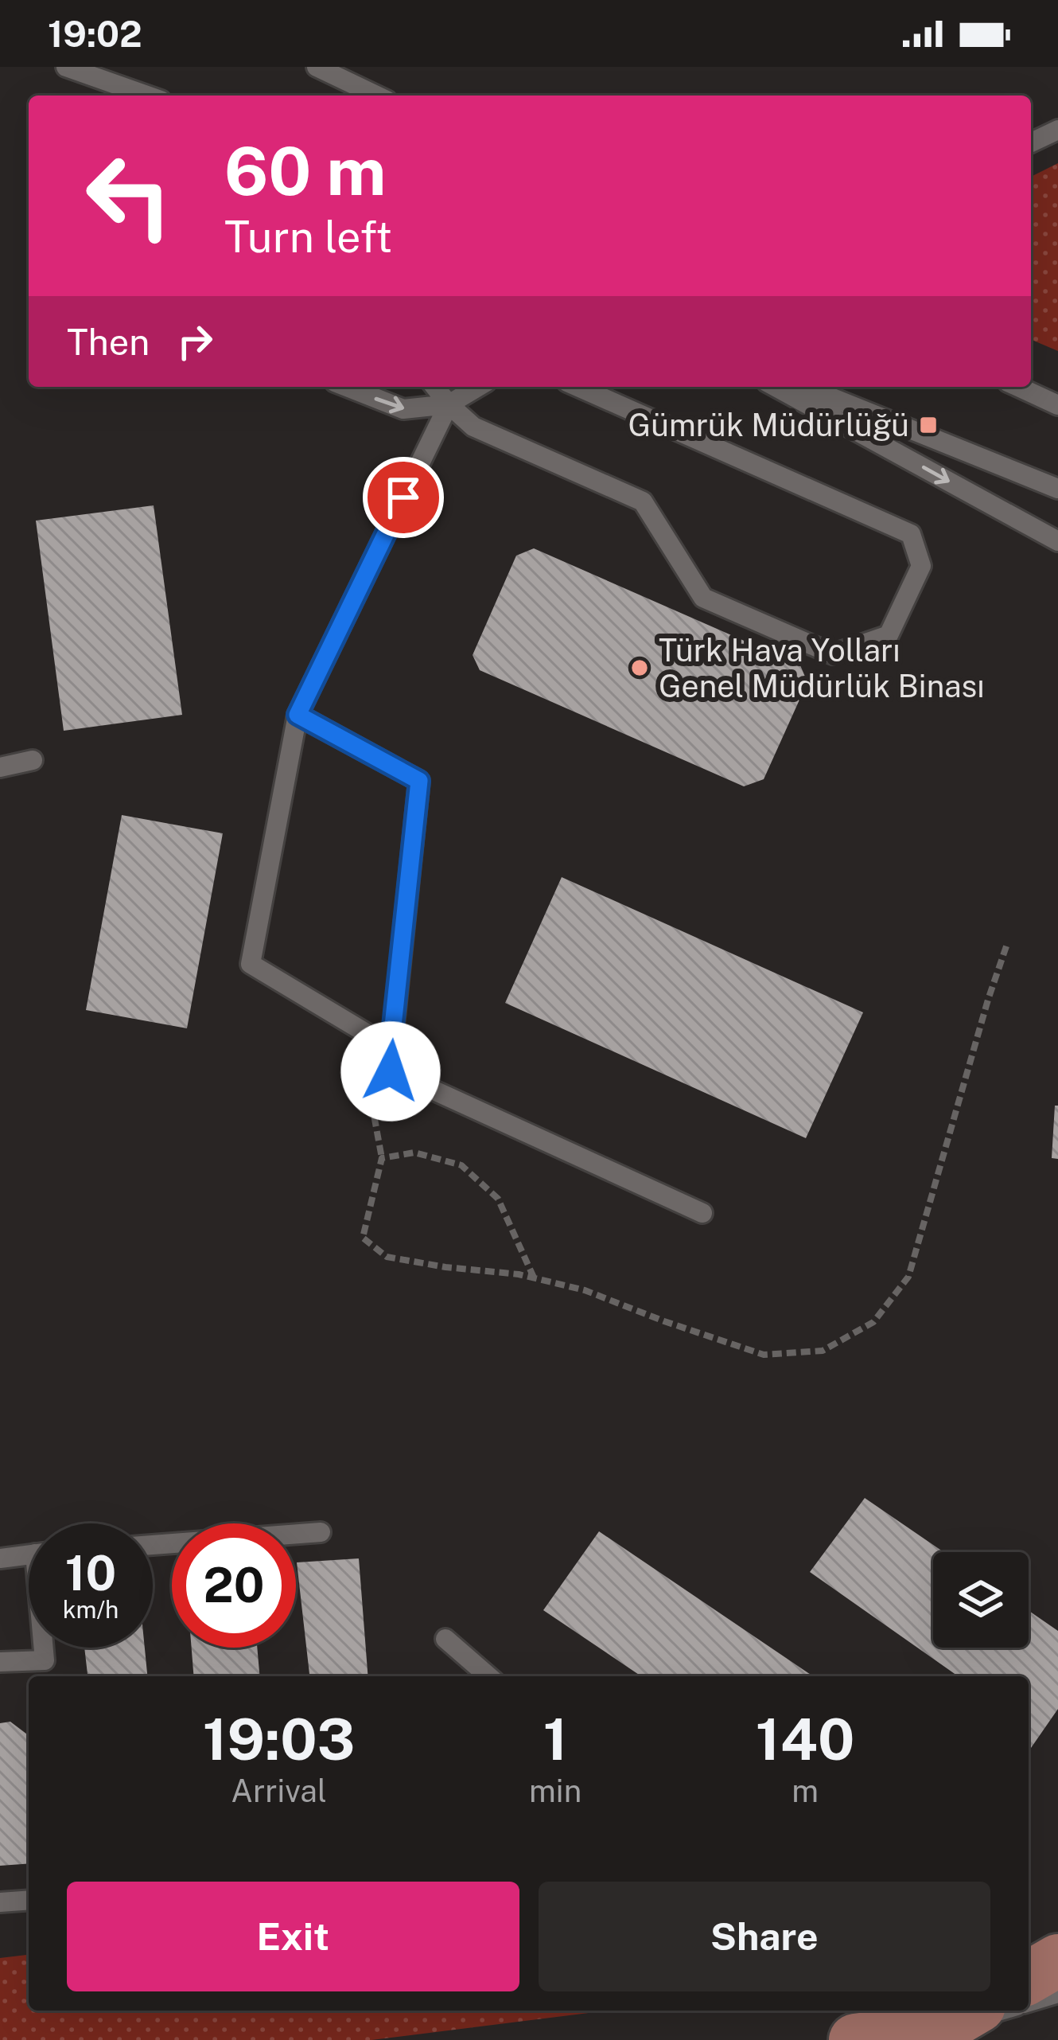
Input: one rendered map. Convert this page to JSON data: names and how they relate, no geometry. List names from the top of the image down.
{
  "places": {
    "transit": ["Gümrük Müdürlüğü"],
    "other": ["Türk Hava Yolları Genel Müdürlük Binası"]
  },
  "page": {
    "status": "19:02",
    "turn": ["60 m", "Turn left"],
    "then": "Then",
    "speed": "10 km/h",
    "limit": "20",
    "eta": [
      "19:03",
      "Arrival",
      "1",
      "min",
      "140",
      "m"
    ],
    "buttons": ["Exit", "Share"]
  }
}
